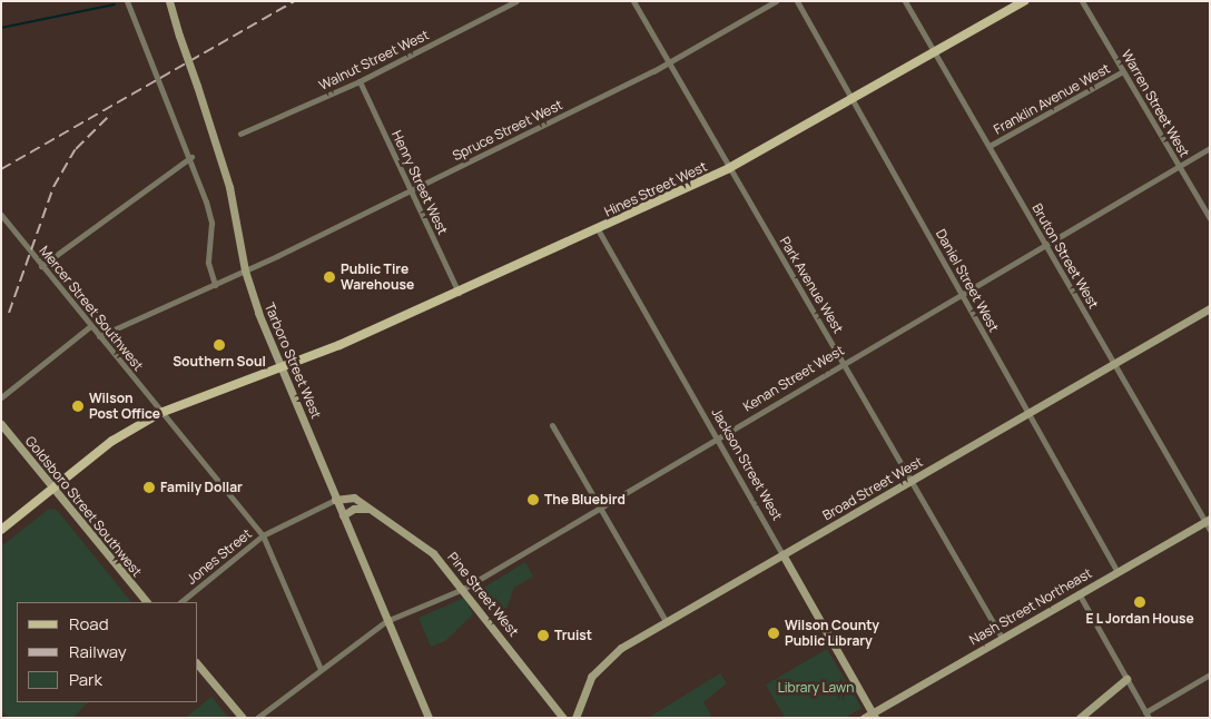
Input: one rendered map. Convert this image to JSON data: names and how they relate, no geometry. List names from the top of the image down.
{
  "streets": {
    "main road": ["Hines Street West"],
    "street": [
      "Walnut Street West",
      "Franklin Avenue West",
      "Warren Street West",
      "Spruce Street West",
      "Henry Street West",
      "Bruton Street West",
      "Daniel Street West",
      "Park Avenue West",
      "Mercer Street Southwest",
      "Tarboro Street West",
      "Kenan Street West",
      "Jackson Street West",
      "Broad Street West",
      "Goldsboro Street Southwest",
      "Jones Street",
      "Pine Street West",
      "Nash Street Northeast"
    ]
  },
  "crossings": [
    ["Walnut Street West", "Henry Street West"],
    ["Franklin Avenue West", "Warren Street West"],
    ["Franklin Avenue West", "Bruton Street West"],
    ["Warren Street West", "Kenan Street West"],
    ["Spruce Street West", "Henry Street West"],
    ["Spruce Street West", "Park Avenue West"],
    ["Spruce Street West", "Mercer Street Southwest"],
    ["Spruce Street West", "Tarboro Street West"],
    ["Henry Street West", "Hines Street West"],
    ["Hines Street West", "Bruton Street West"],
    ["Hines Street West", "Daniel Street West"],
    ["Hines Street West", "Park Avenue West"],
    ["Hines Street West", "Mercer Street Southwest"],
    ["Hines Street West", "Tarboro Street West"],
    ["Hines Street West", "Jackson Street West"],
    ["Hines Street West", "Goldsboro Street Southwest"],
    ["Bruton Street West", "Kenan Street West"],
    ["Bruton Street West", "Broad Street West"],
    ["Bruton Street West", "Nash Street Northeast"],
    ["Daniel Street West", "Kenan Street West"],
    ["Daniel Street West", "Broad Street West"],
    ["Daniel Street West", "Nash Street Northeast"],
    ["Park Avenue West", "Kenan Street West"],
    ["Park Avenue West", "Broad Street West"],
    ["Park Avenue West", "Nash Street Northeast"],
    ["Mercer Street Southwest", "Kenan Street West"],
    ["Mercer Street Southwest", "Jones Street"],
    ["Tarboro Street West", "Kenan Street West"],
    ["Tarboro Street West", "Jones Street"],
    ["Tarboro Street West", "Pine Street West"],
    ["Kenan Street West", "Jackson Street West"],
    ["Kenan Street West", "Pine Street West"],
    ["Jackson Street West", "Broad Street West"],
    ["Jackson Street West", "Nash Street Northeast"],
    ["Jones Street", "Pine Street West"]
  ],
  "parks": ["Library Lawn"],
  "places": [
    "Public Tire Warehouse",
    "Southern Soul",
    "Wilson Post Office",
    "Family Dollar",
    "The Bluebird",
    "E L Jordan House",
    "Wilson County Public Library",
    "Truist"
  ],
  "legend": ["Road", "Railway", "Park"]
}
